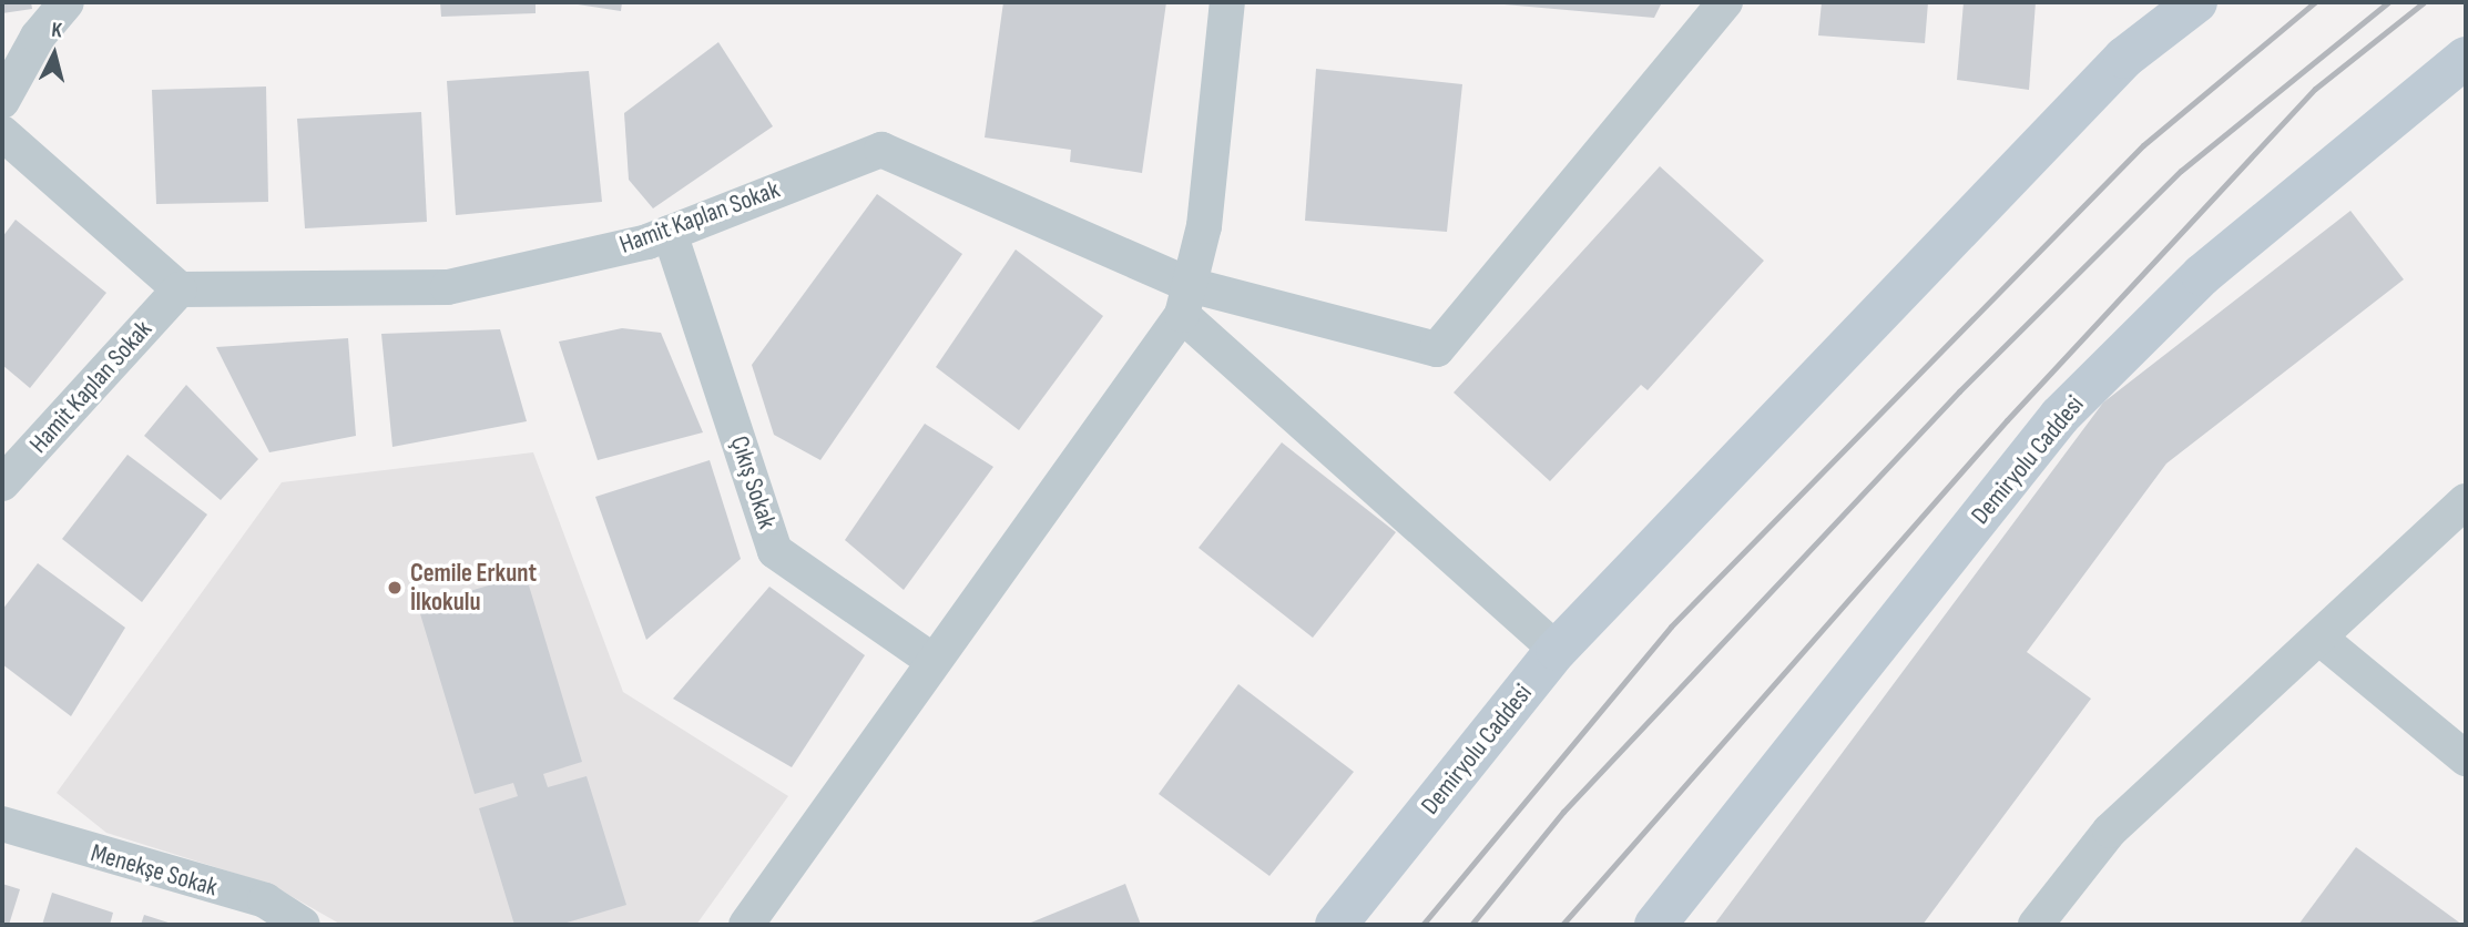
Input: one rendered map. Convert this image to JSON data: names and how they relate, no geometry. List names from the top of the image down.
{
  "streets": {
    "main road": ["Demiryolu Caddesi"],
    "street": ["Hamit Kaplan Sokak", "Çıkış Sokak", "Menekşe Sokak"]
  },
  "crossings": [
    ["Hamit Kaplan Sokak", "Çıkış Sokak"]
  ],
  "places": ["Cemile Erkunt İlkokulu"],
  "north": "top"
}
